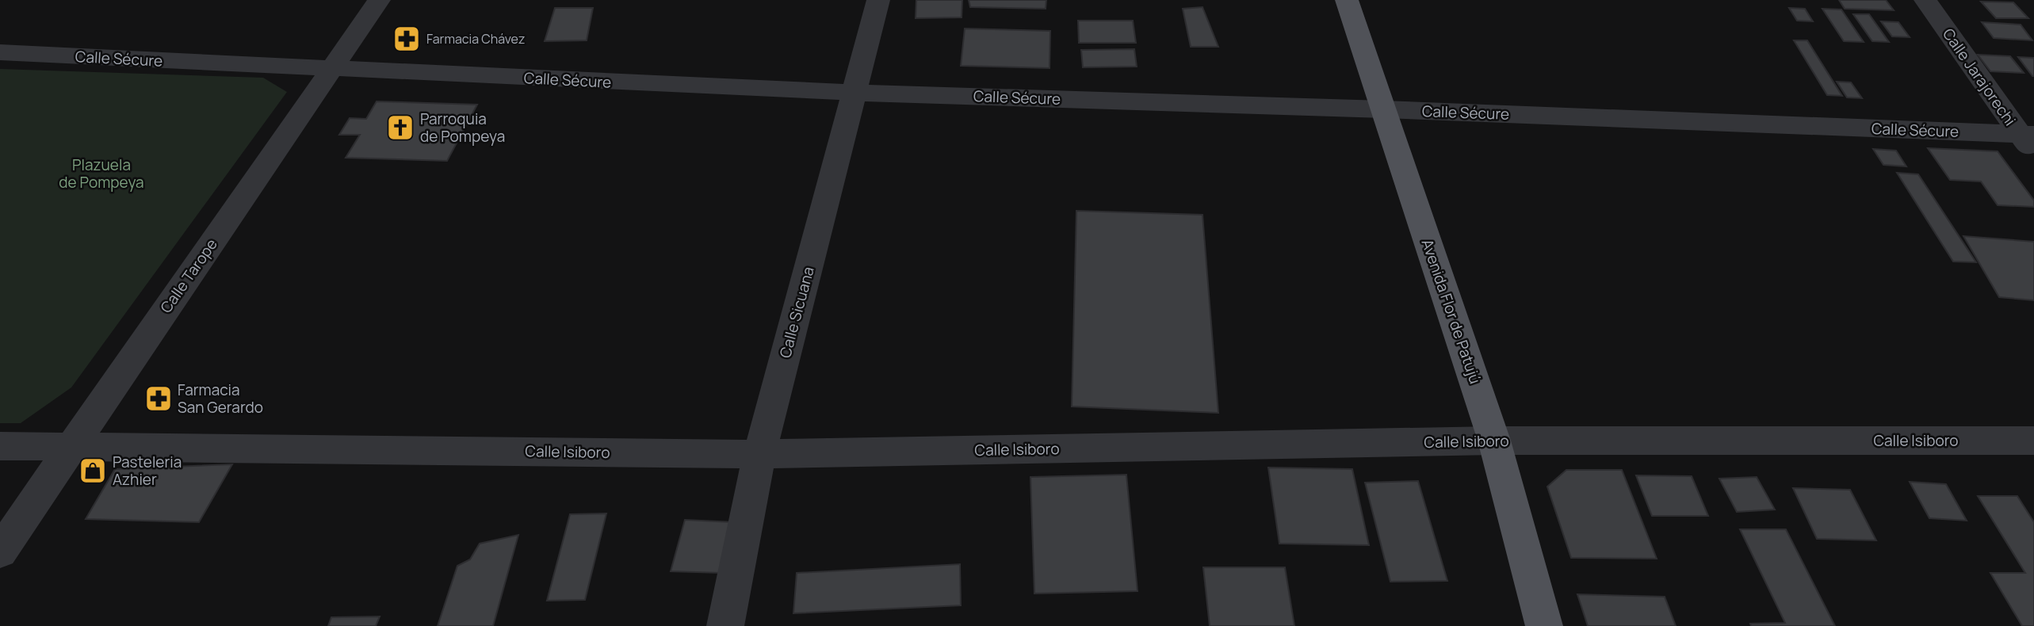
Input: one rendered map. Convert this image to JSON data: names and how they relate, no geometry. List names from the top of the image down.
{
  "streets": {
    "main road": ["Avenida Flor de Patujú"],
    "street": [
      "Calle Sécure",
      "Calle Jarajorechi",
      "Calle Tarope",
      "Calle Sicuana",
      "Calle Isiboro"
    ]
  },
  "crossings": [
    ["Calle Sécure", "Calle Jarajorechi"],
    ["Calle Sécure", "Calle Tarope"],
    ["Calle Sécure", "Avenida Flor de Patujú"],
    ["Calle Sécure", "Calle Sicuana"],
    ["Calle Tarope", "Calle Isiboro"],
    ["Avenida Flor de Patujú", "Calle Isiboro"],
    ["Calle Sicuana", "Calle Isiboro"]
  ],
  "parks": ["Plazuela de Pompeya"],
  "places": {
    "pharmacy": ["Farmacia Chávez", "Farmacia San Gerardo"],
    "church": ["Parroquia de Pompeya"],
    "shop": ["Pasteleria Azhier"]
  }
}
